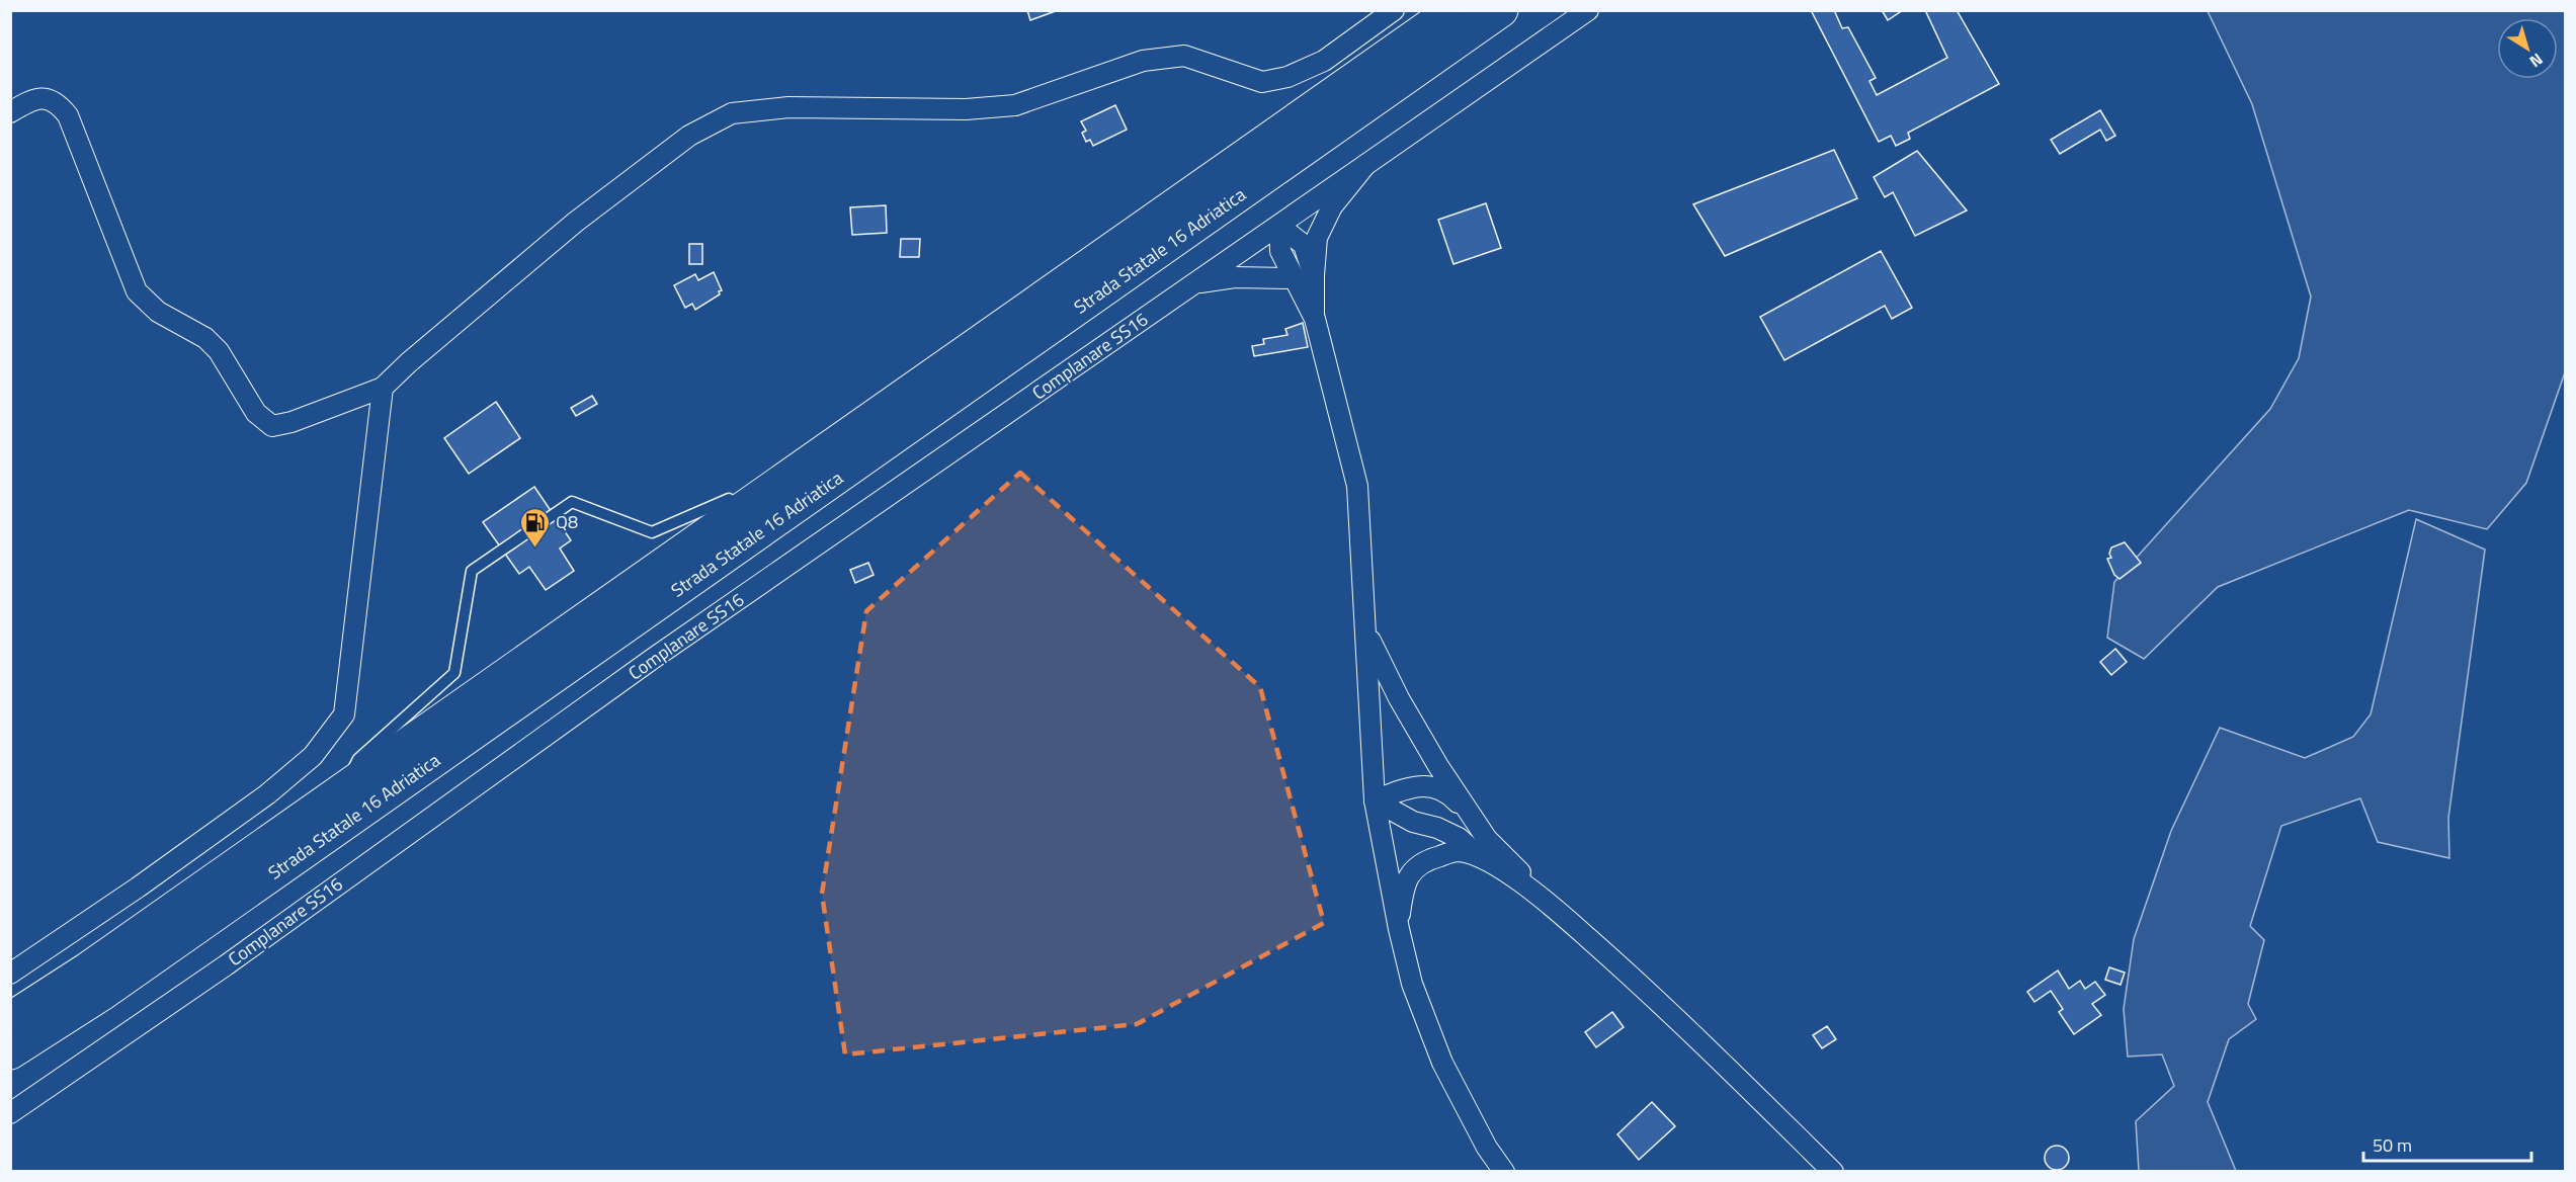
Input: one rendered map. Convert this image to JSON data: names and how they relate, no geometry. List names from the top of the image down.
{
  "streets": {
    "highway": ["Strada Statale 16 Adriatica"],
    "street": ["Complanare SS16"]
  },
  "places": {
    "fuel station": ["Q8"]
  },
  "scale_bar": "50 m",
  "north": "bottom right"
}
